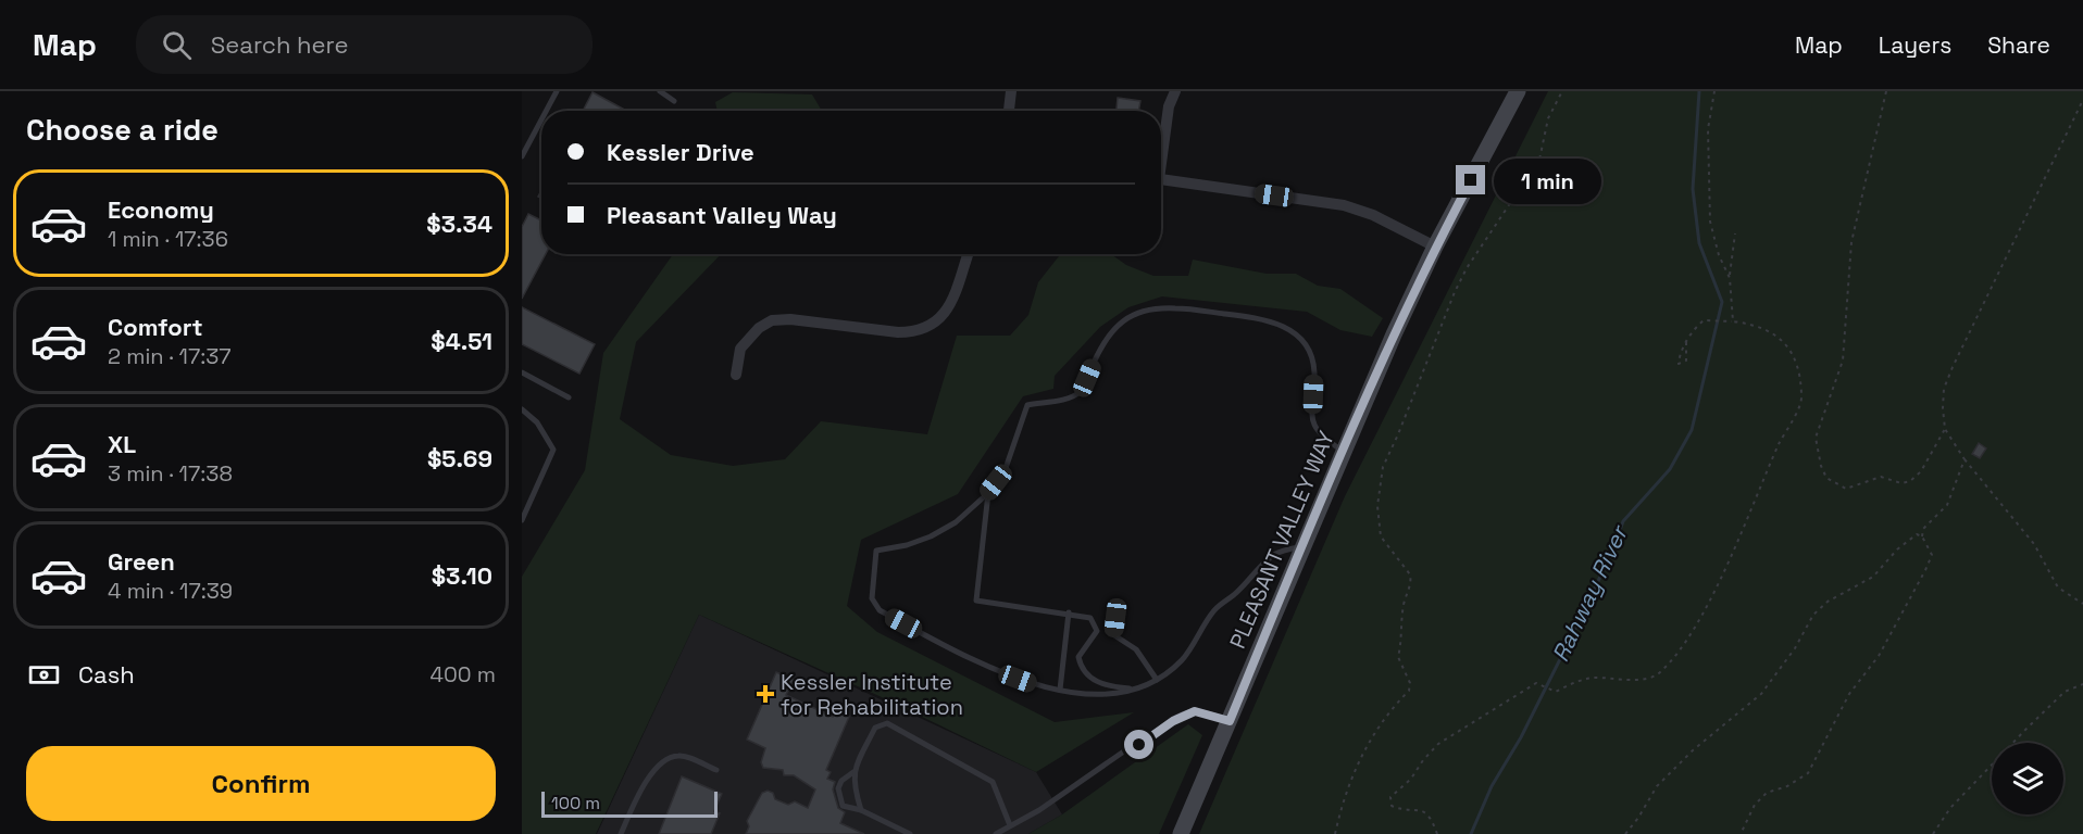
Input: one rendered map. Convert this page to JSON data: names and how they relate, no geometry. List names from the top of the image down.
{
  "streets": {
    "main road": ["PLEASANT VALLEY WAY"]
  },
  "water": ["Rahway River"],
  "places": {
    "health": ["Kessler Institute for Rehabilitation"]
  },
  "scale_bar": "100 m",
  "page": {
    "header": "Map",
    "search": "Search here",
    "nav": ["Map", "Layers", "Share"],
    "heading": "Choose a ride",
    "banner": ["Kessler Drive", "Pleasant Valley Way"],
    "bubble": "1 min",
    "list": [
      {
        "name": "Economy",
        "note": "1 min · 17:36",
        "value": "$3.34"
      },
      {
        "name": "Comfort",
        "note": "2 min · 17:37",
        "value": "$4.51"
      },
      {
        "name": "XL",
        "note": "3 min · 17:38",
        "value": "$5.69"
      },
      {
        "name": "Green",
        "note": "4 min · 17:39",
        "value": "$3.10"
      }
    ],
    "pay": ["Cash", "400 m"],
    "buttons": "Confirm",
    "scale": "100 m"
  }
}
